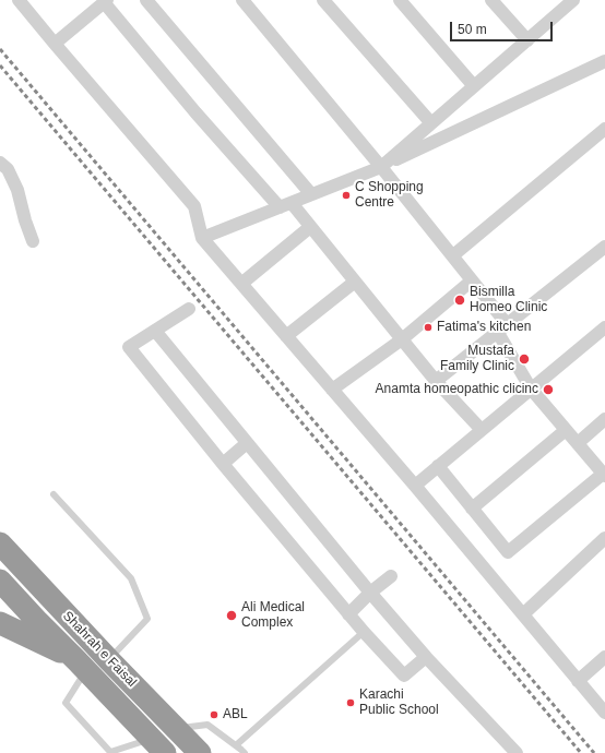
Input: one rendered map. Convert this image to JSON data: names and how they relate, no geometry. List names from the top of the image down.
{
  "streets": {
    "highway": ["Shahrah e Faisal"]
  },
  "places": [
    "C Shopping Centre",
    "Bismilla Homeo Clinic",
    "Fatima's kitchen",
    "Mustafa Family Clinic",
    "Anamta homeopathic clicinc",
    "Ali Medical Complex",
    "Karachi Public School",
    "ABL"
  ],
  "scale_bar": "50 m"
}
